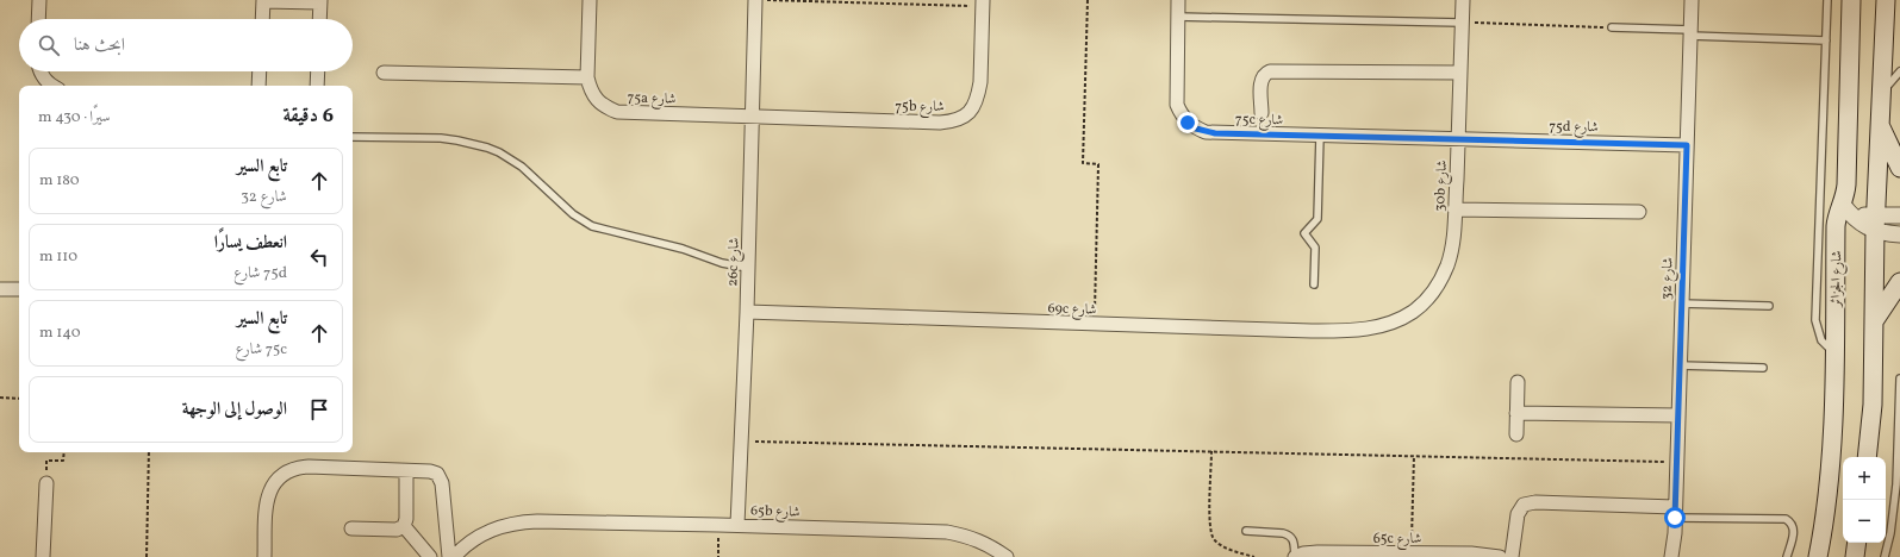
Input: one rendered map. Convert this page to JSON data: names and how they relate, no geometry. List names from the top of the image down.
{
  "streets": {
    "main road": ["شارع الجزائر"],
    "street": [
      "75a شارع",
      "75b شارع",
      "75c شارع",
      "75d شارع",
      "30b شارع",
      "26c شارع",
      "شارع 32",
      "69c شارع",
      "65b شارع",
      "65c شارع"
    ]
  },
  "crossings": [
    ["75a شارع", "75b شارع"],
    ["75a شارع", "26c شارع"],
    ["75b شارع", "26c شارع"],
    ["75c شارع", "75d شارع"],
    ["75c شارع", "30b شارع"],
    ["75d شارع", "30b شارع"],
    ["75d شارع", "شارع 32"],
    ["30b شارع", "69c شارع"],
    ["26c شارع", "69c شارع"],
    ["26c شارع", "65b شارع"]
  ],
  "page": {
    "search": "ابحث هنا",
    "heading": ["6 دقيقة", "سيرًا · 430 m"],
    "list": [
      ["تابع السير", "شارع 32", "180 m"],
      ["انعطف يسارًا", "75d شارع", "110 m"],
      ["تابع السير", "75c شارع", "140 m"],
      "الوصول إلى الوجهة"
    ],
    "map_buttons": ["+", "−"]
  }
}
